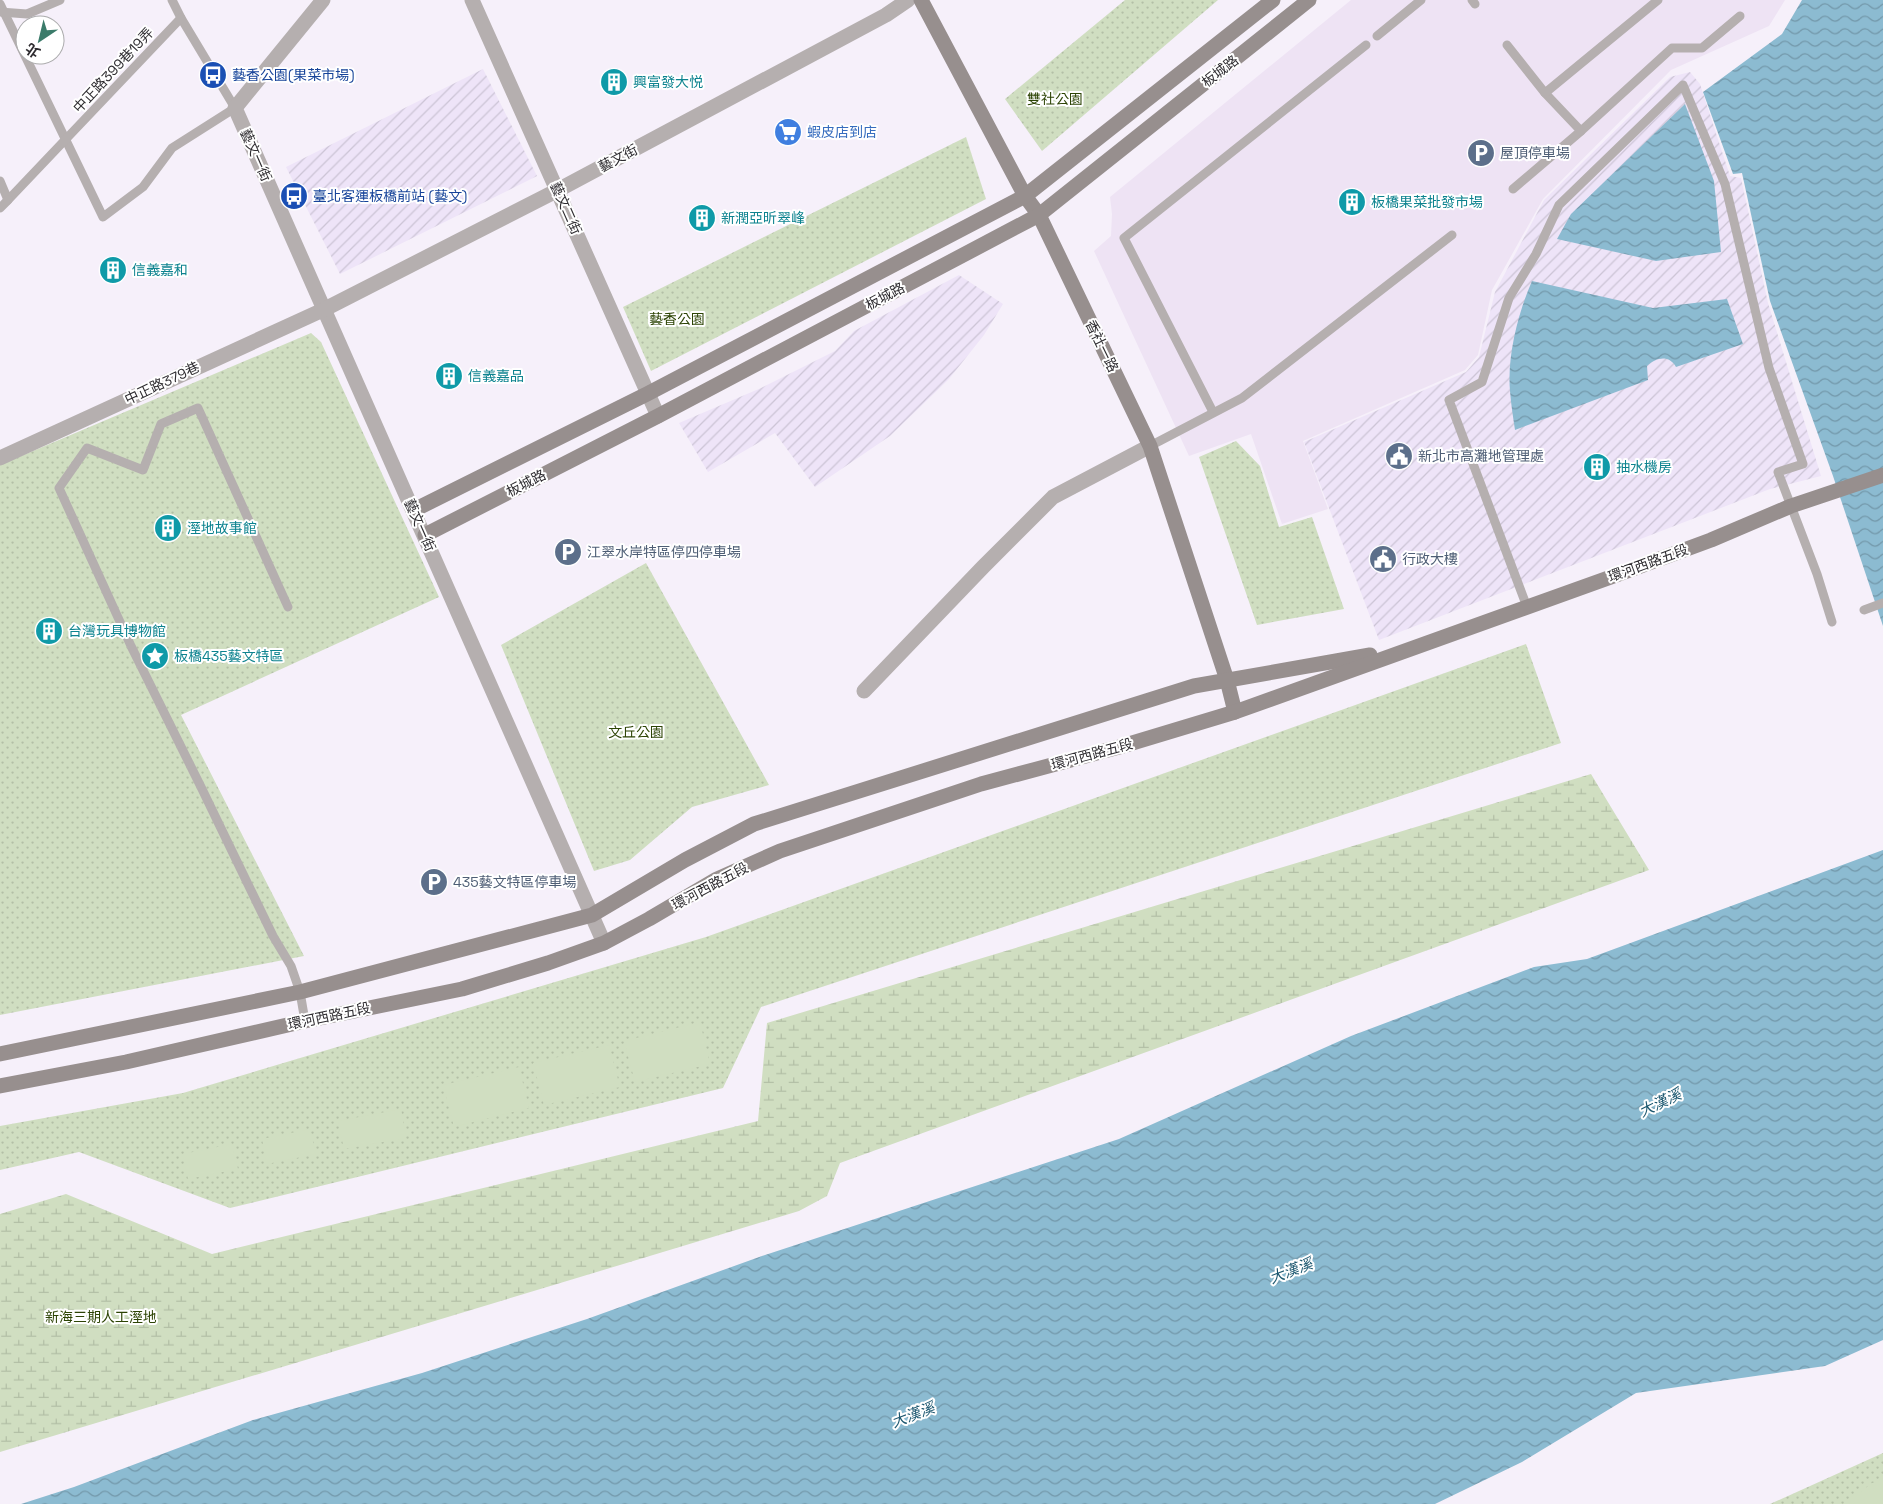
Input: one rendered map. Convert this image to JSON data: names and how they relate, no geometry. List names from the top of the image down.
{
  "streets": {
    "street": [
      "板城路",
      "藝文一街",
      "藝文街",
      "藝文二街",
      "香社一路",
      "中正路379巷",
      "環河西路五段"
    ],
    "lane": ["中正路399巷19弄"]
  },
  "crossings": [
    ["板城路", "藝文一街"],
    ["板城路", "藝文二街"],
    ["板城路", "香社一路"],
    ["藝文一街", "藝文街"],
    ["藝文一街", "中正路379巷"],
    ["藝文一街", "環河西路五段"],
    ["藝文街", "藝文二街"],
    ["藝文街", "中正路379巷"],
    ["香社一路", "環河西路五段"]
  ],
  "water": ["大漢溪"],
  "parks": [
    "雙社公園",
    "藝香公園",
    "文丘公園",
    "新海三期人工溼地"
  ],
  "places": {
    "bus stop": ["藝香公園(果菜市場)", "臺北客運板橋前站 (藝文)"],
    "building": [
      "興富發大悦",
      "板橋果菜批發市場",
      "新潤亞昕翠峰",
      "信義嘉和",
      "信義嘉品",
      "抽水機房",
      "溼地故事館",
      "台灣玩具博物館"
    ],
    "supermarket": ["蝦皮店到店"],
    "parking": ["屋頂停車場", "江翠水岸特區停四停車場", "435藝文特區停車場"],
    "public building": ["新北市高灘地管理處", "行政大樓"],
    "place": ["板橋435藝文特區"]
  },
  "north": "bottom left"
}
